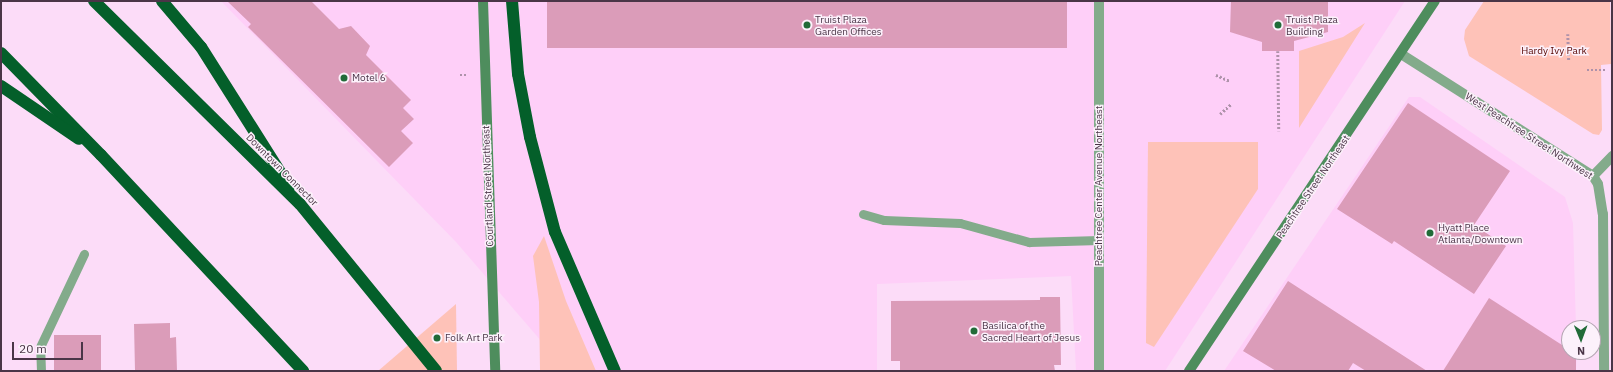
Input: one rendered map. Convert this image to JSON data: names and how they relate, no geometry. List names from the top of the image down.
{
  "streets": {
    "highway": ["Downtown Connector"],
    "main road": ["Courtland Street Northeast", "Peachtree Street Northeast"],
    "street": ["West Peachtree Street Northwest", "Peachtree Center Avenue Northeast"]
  },
  "crossings": [
    ["West Peachtree Street Northwest", "Peachtree Street Northeast"]
  ],
  "parks": ["Hardy Ivy Park"],
  "places": [
    "Truist Plaza Garden Offices",
    "Truist Plaza Building",
    "Motel 6",
    "Hyatt Place Atlanta/Downtown",
    "Basilica of the Sacred Heart of Jesus",
    "Folk Art Park"
  ],
  "scale_bar": "20 m",
  "north": "bottom"
}
